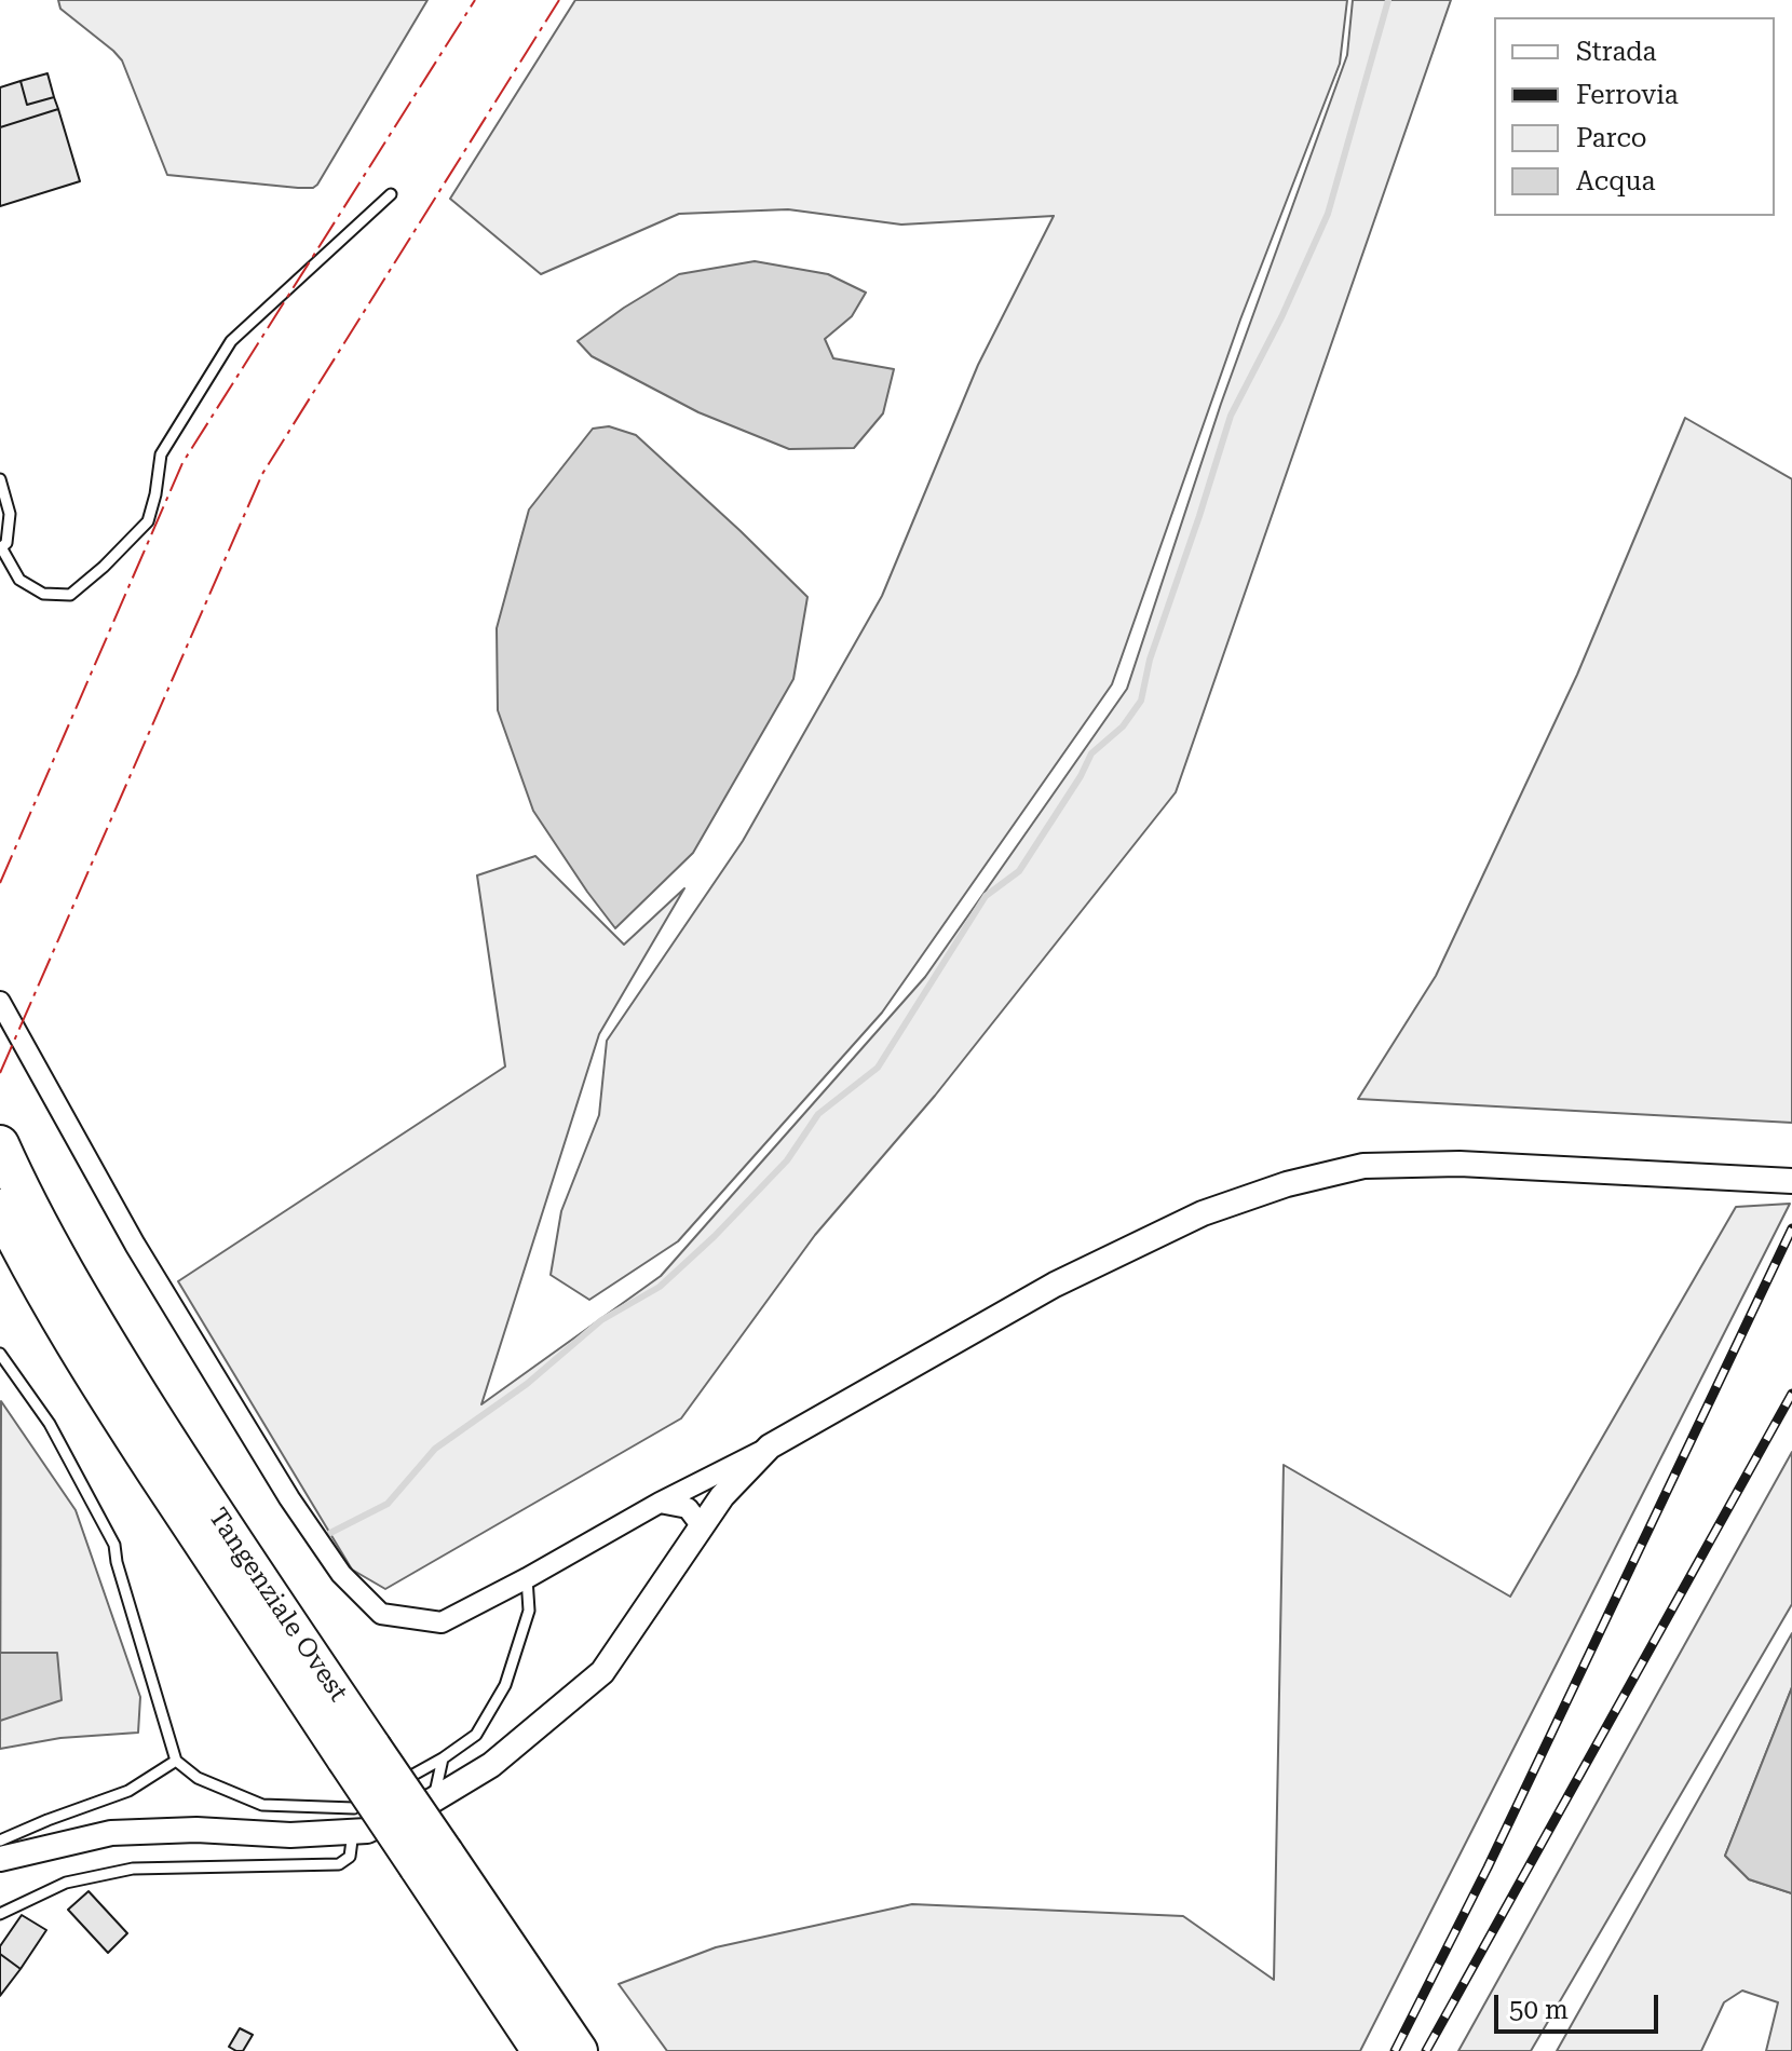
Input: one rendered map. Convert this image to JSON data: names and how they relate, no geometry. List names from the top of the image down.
{
  "streets": {
    "highway": ["Tangenziale Ovest"]
  },
  "legend": [
    "Strada",
    "Ferrovia",
    "Parco",
    "Acqua"
  ],
  "scale_bar": "50 m"
}
